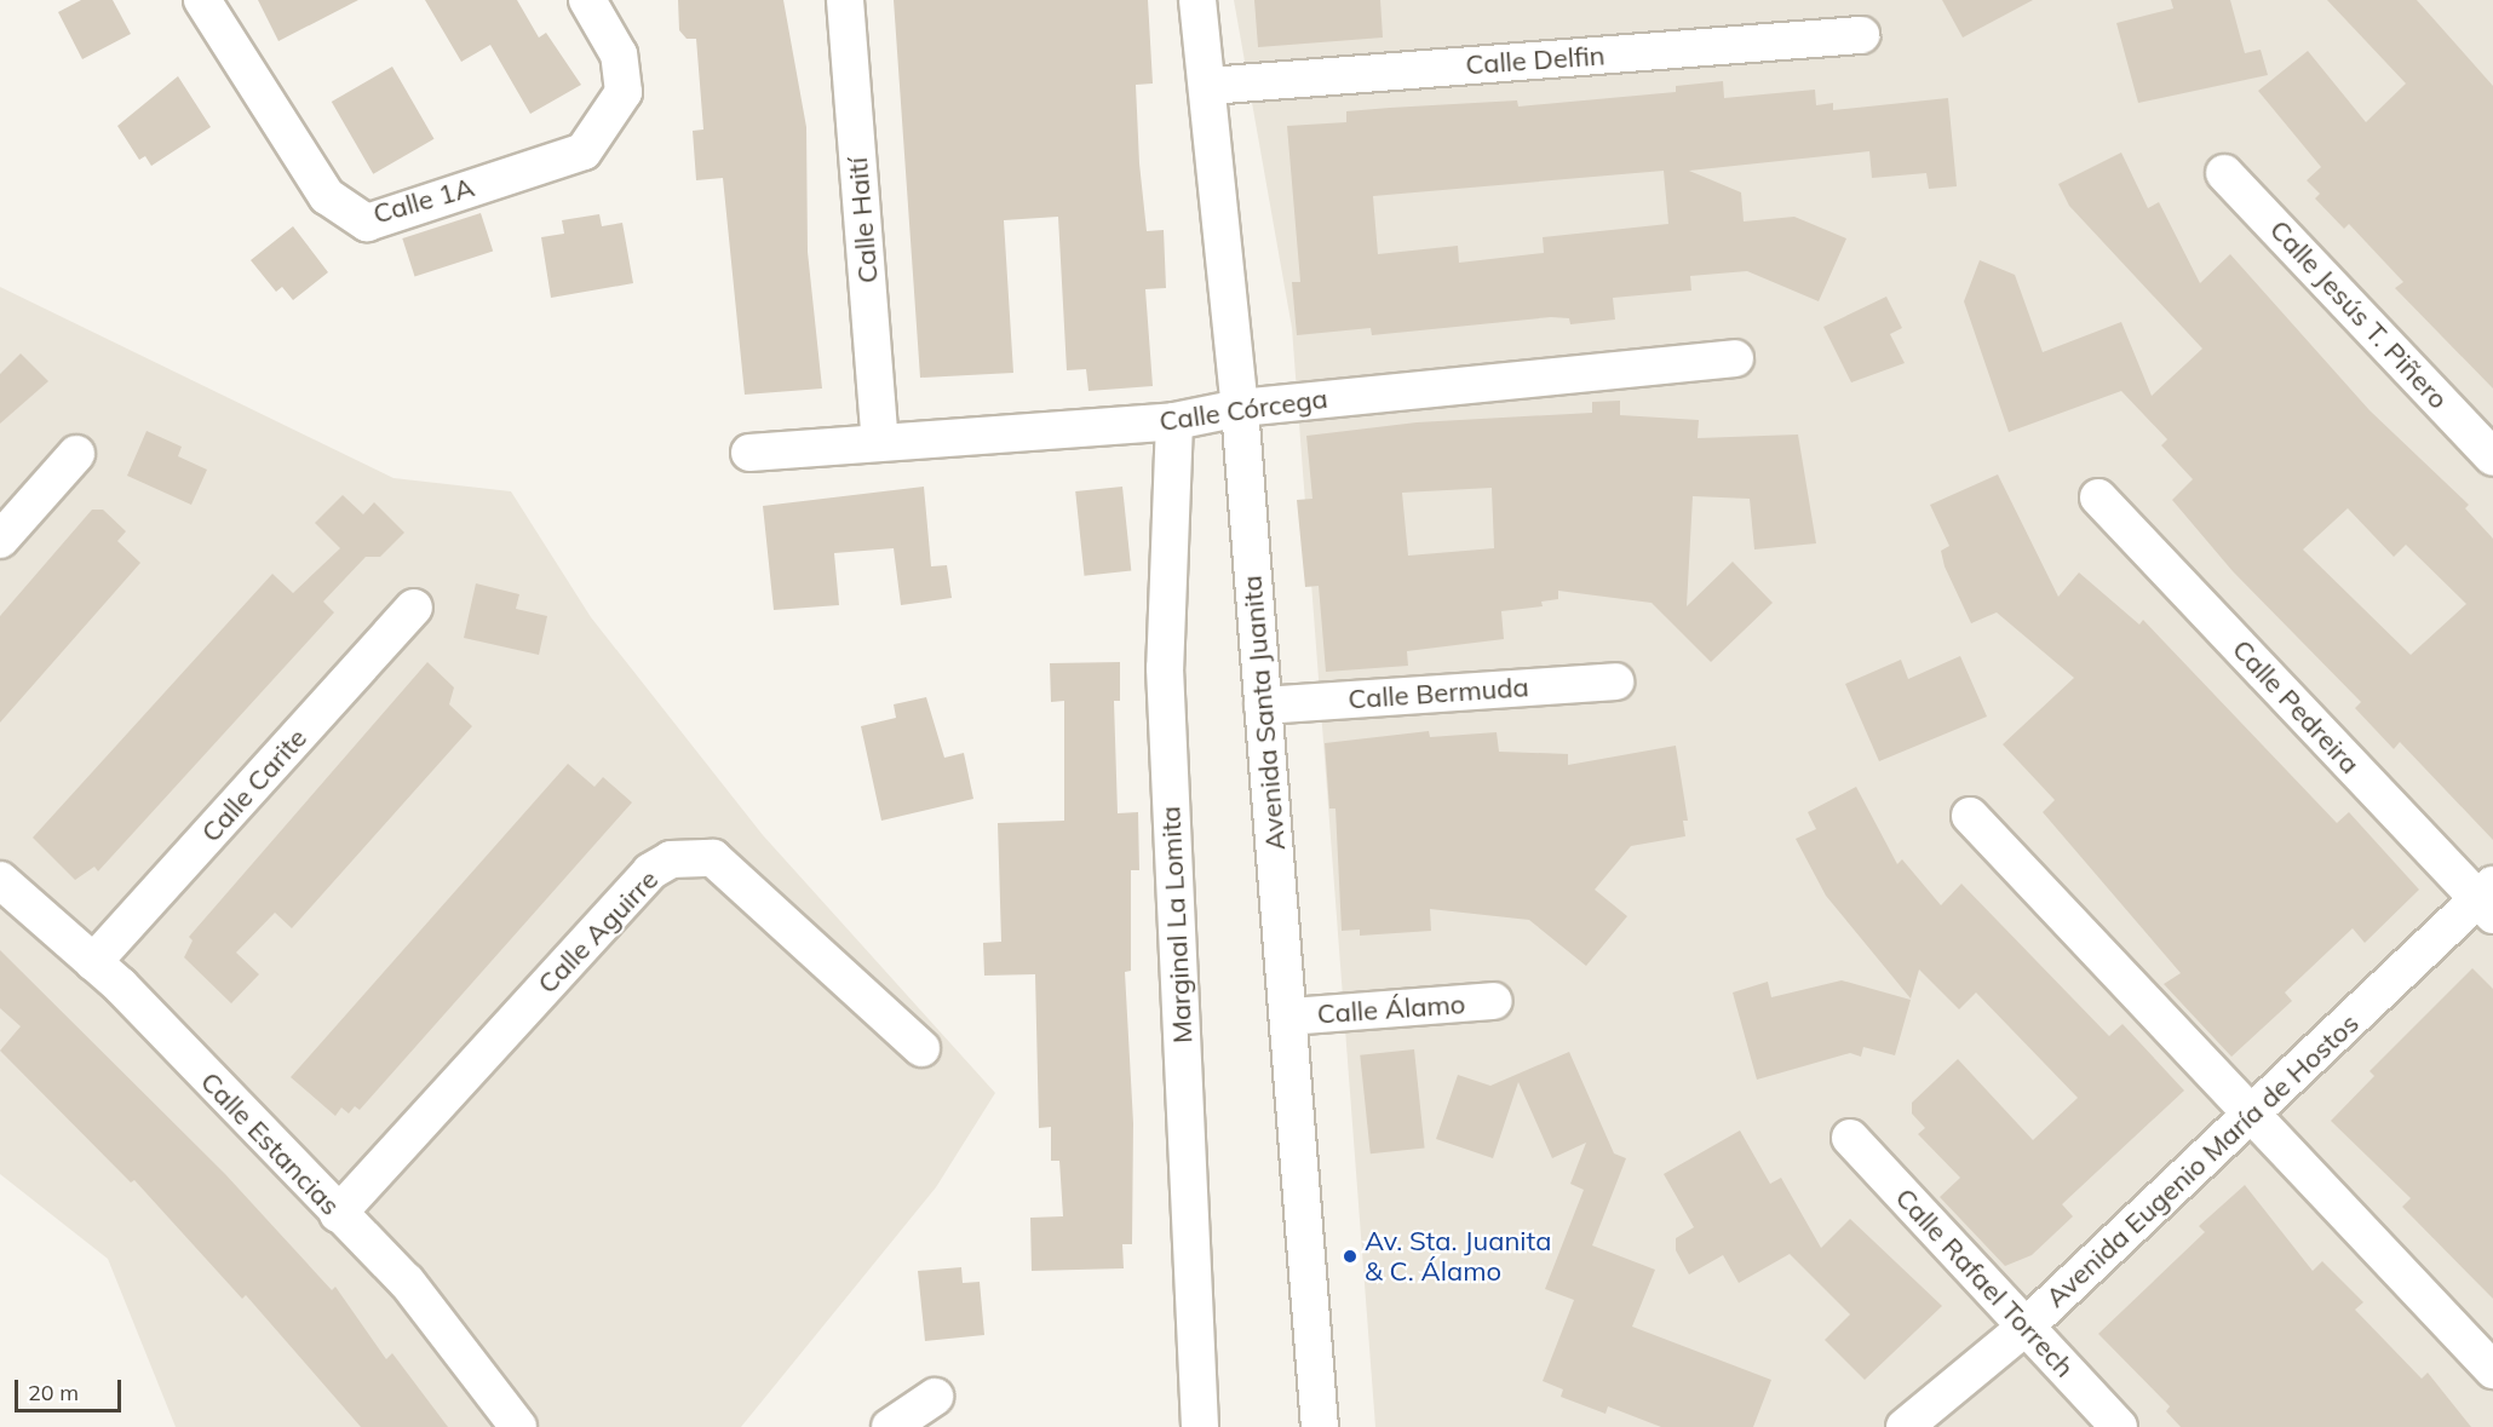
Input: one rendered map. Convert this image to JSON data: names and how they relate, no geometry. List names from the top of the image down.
{
  "streets": {
    "street": [
      "Calle Delfin",
      "Calle 1A",
      "Calle Haití",
      "Calle Jesús T. Piñero",
      "Calle Córcega",
      "Calle Bermuda",
      "Calle Pedreira",
      "Avenida Santa Juanita",
      "Calle Carite",
      "Marginal La Lomita",
      "Calle Aguirre",
      "Calle Álamo",
      "Calle Estancias",
      "Avenida Eugenio María de Hostos",
      "Calle Rafael Torrech"
    ]
  },
  "crossings": [
    ["Calle Delfin", "Avenida Santa Juanita"],
    ["Calle Haití", "Calle Córcega"],
    ["Calle Córcega", "Avenida Santa Juanita"],
    ["Calle Córcega", "Marginal La Lomita"],
    ["Calle Bermuda", "Avenida Santa Juanita"],
    ["Calle Pedreira", "Avenida Eugenio María de Hostos"],
    ["Avenida Santa Juanita", "Calle Álamo"],
    ["Calle Carite", "Calle Estancias"],
    ["Calle Aguirre", "Calle Estancias"],
    ["Avenida Eugenio María de Hostos", "Calle Rafael Torrech"]
  ],
  "places": ["Av. Sta. Juanita & C. Álamo"],
  "scale_bar": "20 m"
}
